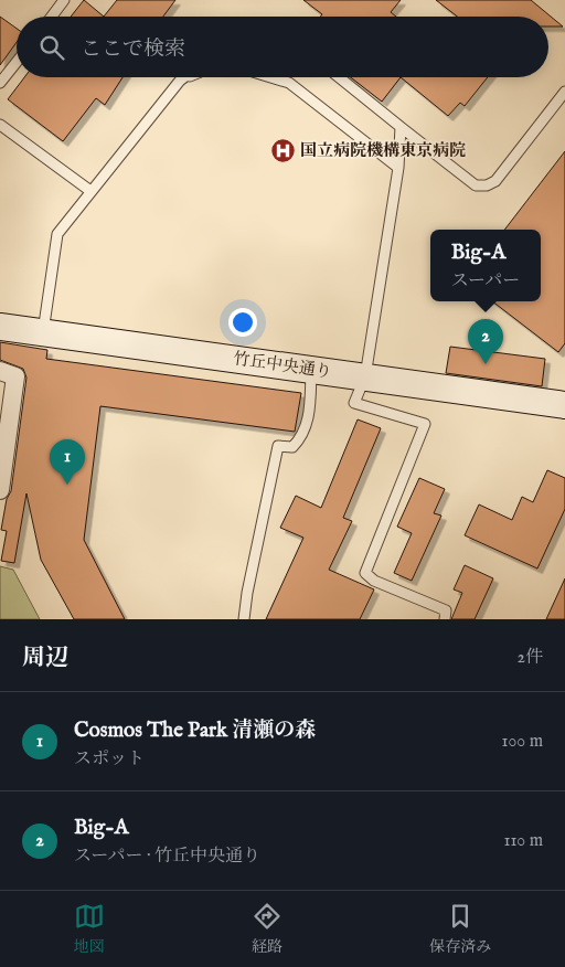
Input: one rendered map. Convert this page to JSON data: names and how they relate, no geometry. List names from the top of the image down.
{
  "streets": {
    "street": ["竹丘中央通り"]
  },
  "places": {
    "hospital": ["国立病院機構東京病院"]
  },
  "page": {
    "search": "ここで検索",
    "popup": ["Big-A", "スーパー"],
    "pins": ["2", "1"],
    "heading": ["周辺", "2件"],
    "list": [
      {
        "mark": "1",
        "name": "Cosmos The Park 清瀬の森",
        "note": "スポット",
        "value": "100 m"
      },
      {
        "mark": "2",
        "name": "Big-A",
        "note": "スーパー · 竹丘中央通り",
        "value": "110 m"
      }
    ],
    "nav": ["地図", "経路", "保存済み"]
  }
}
